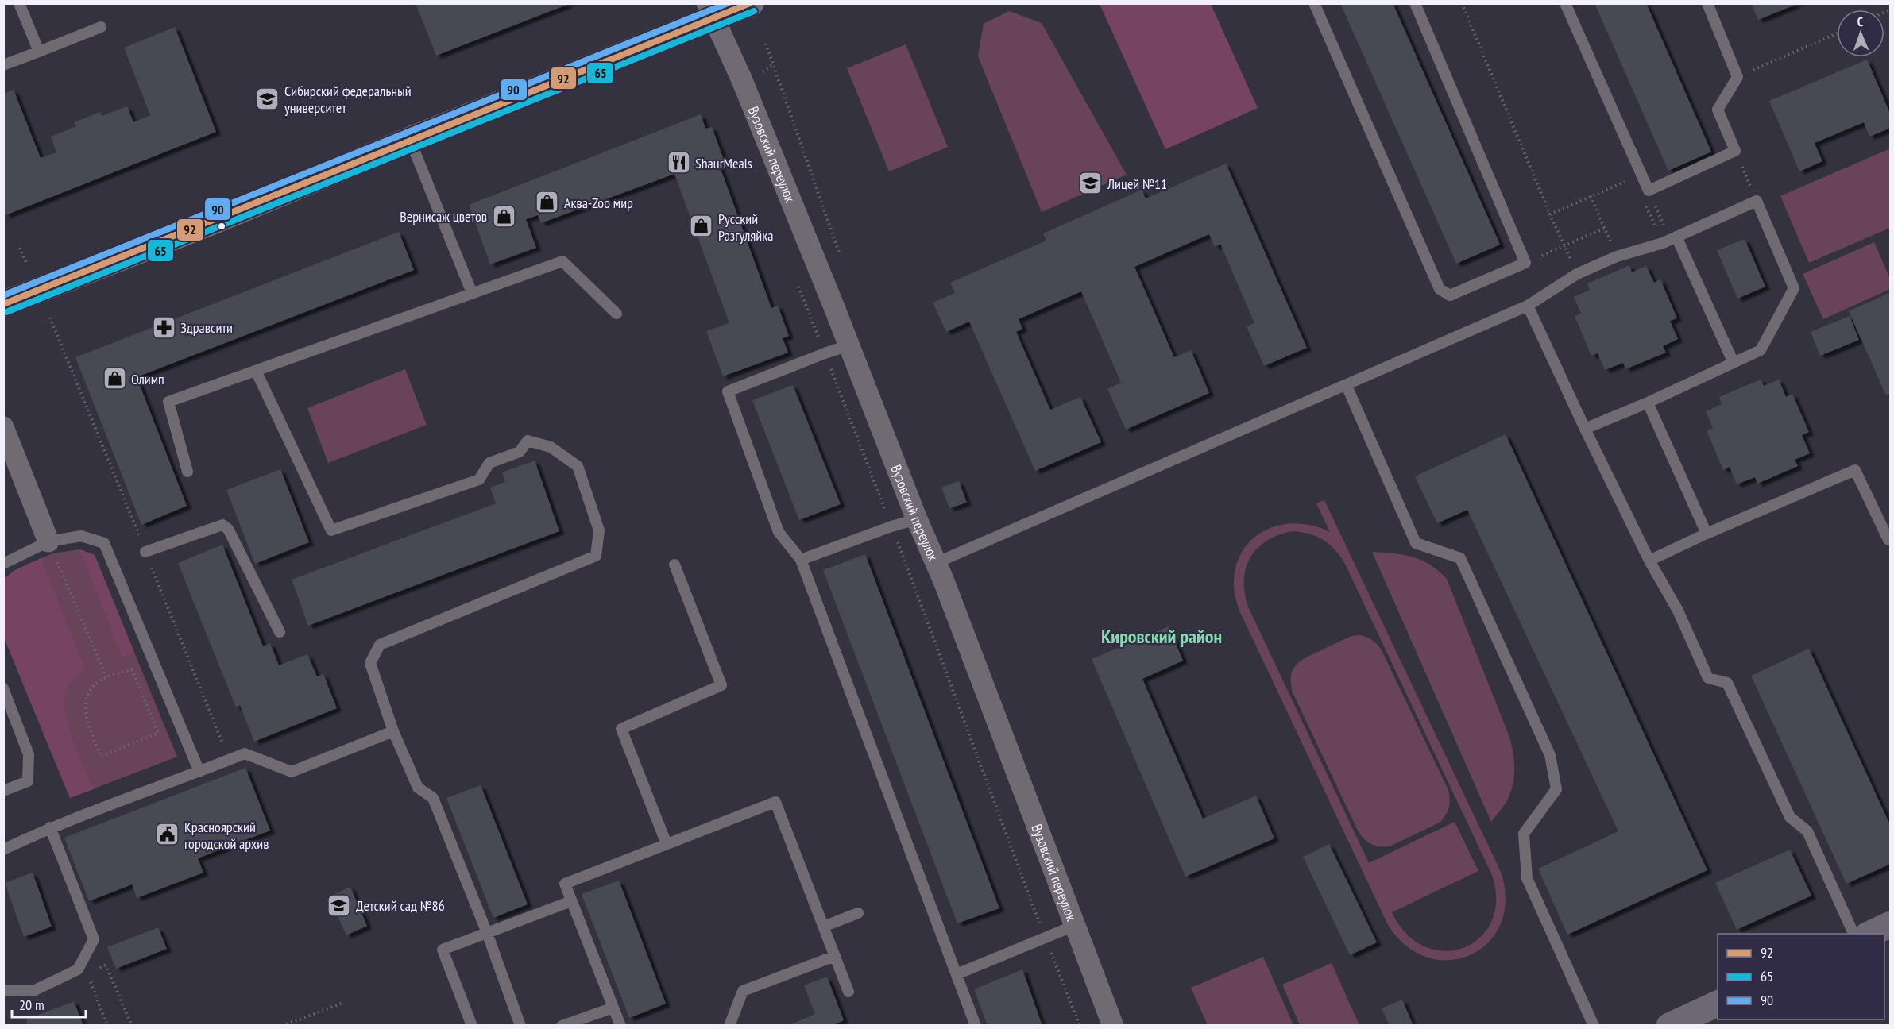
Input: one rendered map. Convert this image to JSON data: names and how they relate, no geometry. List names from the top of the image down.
{
  "streets": {
    "street": ["Вузовский переулок"]
  },
  "districts": ["Кировский район"],
  "places": {
    "school or university": ["Сибирский федеральный университет", "Лицей №11", "Детский сад №86"],
    "restaurant": ["ShаurMeals"],
    "shop": [
      "Аква-Zoo мир",
      "Вернисаж цветов",
      "Русский Разгуляйка",
      "Олимп"
    ],
    "pharmacy": ["Здравсити"],
    "public building": ["Красноярский городской архив"]
  },
  "lines": ["transit line 92", "transit line 90", "transit line 65"],
  "legend": ["92", "65", "90"],
  "scale_bar": "20 m",
  "north": "top"
}
